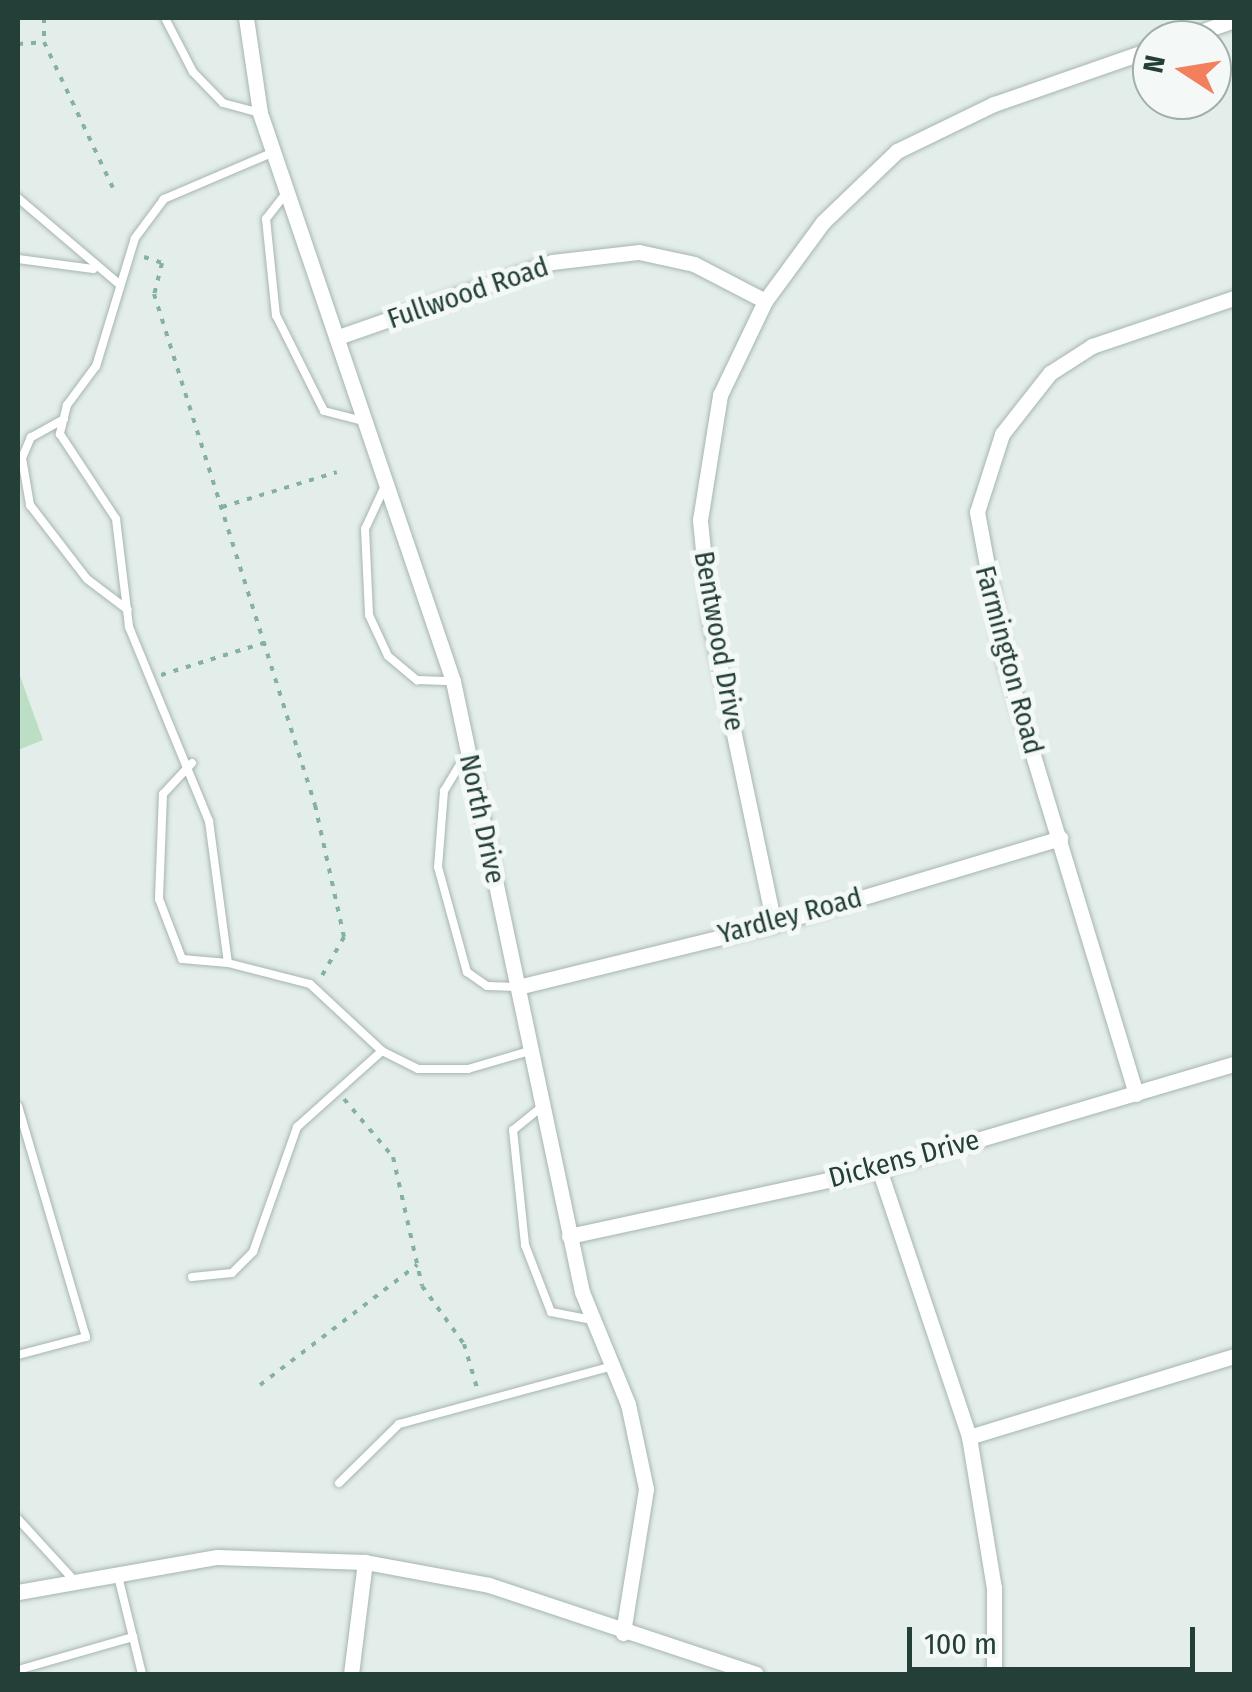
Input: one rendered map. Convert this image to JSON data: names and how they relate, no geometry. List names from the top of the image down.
{
  "streets": {
    "street": [
      "Fullwood Road",
      "Bentwood Drive",
      "Farmington Road",
      "North Drive",
      "Yardley Road",
      "Dickens Drive"
    ]
  },
  "crossings": [
    ["Fullwood Road", "Bentwood Drive"],
    ["Fullwood Road", "North Drive"],
    ["Bentwood Drive", "Yardley Road"],
    ["Farmington Road", "Yardley Road"],
    ["Farmington Road", "Dickens Drive"],
    ["North Drive", "Yardley Road"],
    ["North Drive", "Dickens Drive"]
  ],
  "scale_bar": "100 m",
  "north": "left"
}
